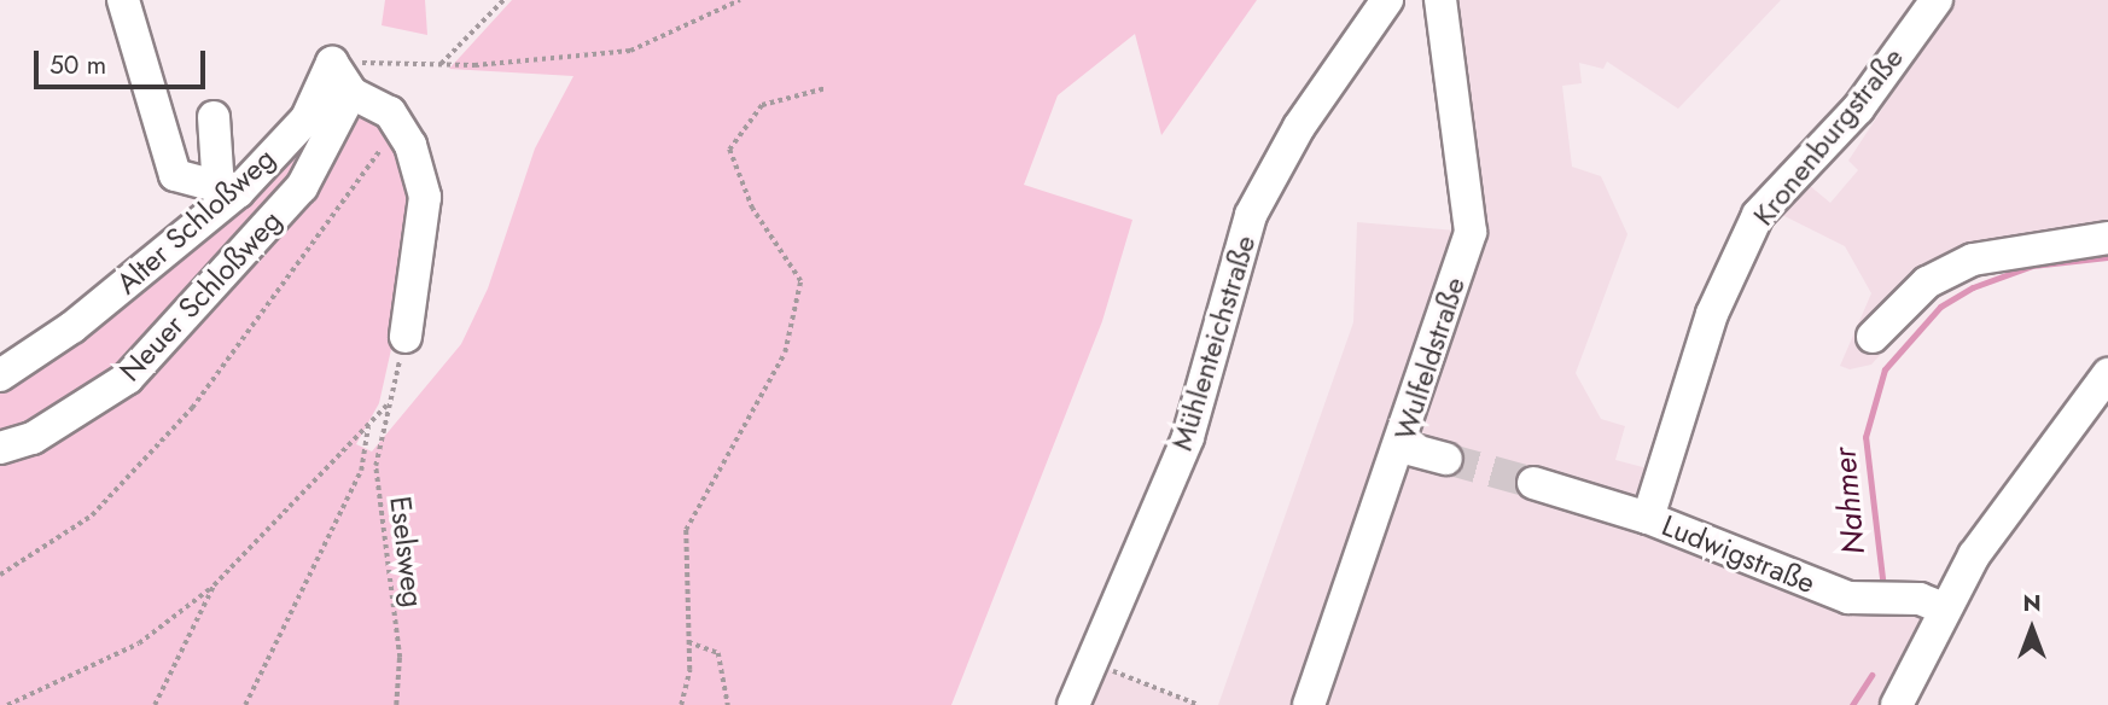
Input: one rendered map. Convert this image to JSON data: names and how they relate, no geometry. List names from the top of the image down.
{
  "streets": {
    "street": [
      "Kronenburgstraße",
      "Alter Schloßweg",
      "Neuer Schloßweg",
      "Mühlenteichstraße",
      "Wulfeldstraße",
      "Ludwigstraße"
    ],
    "path": ["Eselsweg"]
  },
  "crossings": [
    ["Kronenburgstraße", "Ludwigstraße"]
  ],
  "water": ["Nahmer"],
  "scale_bar": "50 m",
  "north": "top"
}
